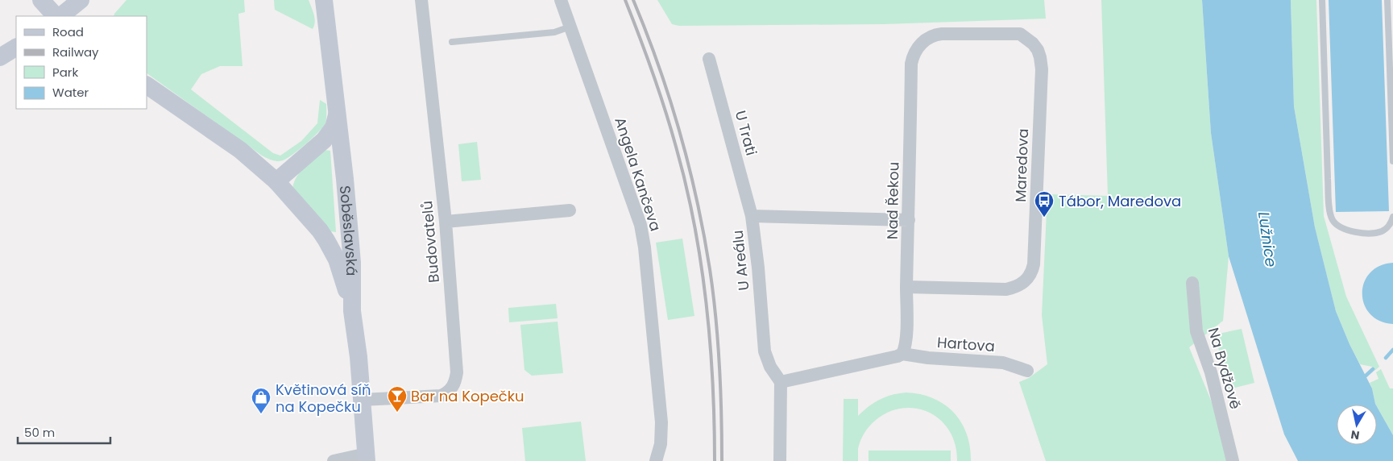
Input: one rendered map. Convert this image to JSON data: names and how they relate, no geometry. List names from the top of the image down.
{
  "streets": {
    "main road": ["Soběslavská"],
    "street": [
      "U Trati",
      "Maredova",
      "Angela Kančeva",
      "Nad Řekou",
      "Budovatelů",
      "U Areálu",
      "Hartova",
      "Na Bydžově"
    ]
  },
  "crossings": [
    ["U Trati", "U Areálu"],
    ["Maredova", "Nad Řekou"],
    ["Nad Řekou", "U Areálu"],
    ["Nad Řekou", "Hartova"],
    ["Soběslavská", "Budovatelů"]
  ],
  "water": ["Lužnice"],
  "places": {
    "bus stop": ["Tábor, Maredova"],
    "bar": ["Bar na Kopečku"],
    "shop": ["Květinová síň na Kopečku"]
  },
  "legend": [
    "Road",
    "Railway",
    "Park",
    "Water"
  ],
  "scale_bar": "50 m",
  "north": "bottom"
}
